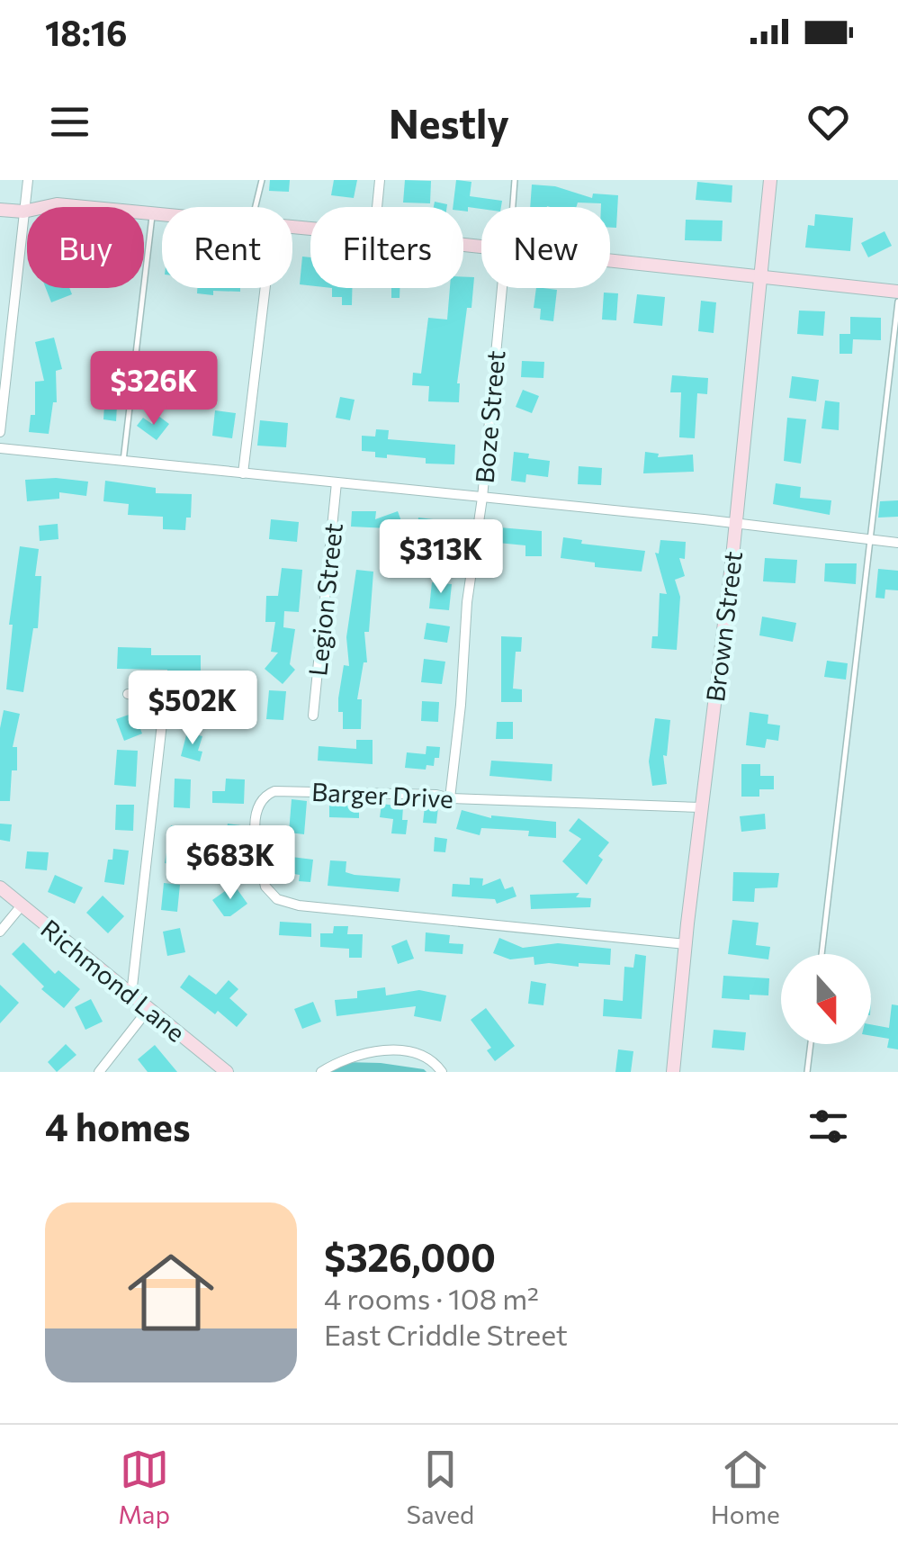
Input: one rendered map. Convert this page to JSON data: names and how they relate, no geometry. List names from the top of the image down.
{
  "streets": {
    "street": [
      "Boze Street",
      "Legion Street",
      "Brown Street",
      "Barger Drive",
      "Richmond Lane"
    ]
  },
  "crossings": [
    ["Boze Street", "Barger Drive"],
    ["Brown Street", "Barger Drive"]
  ],
  "north": "bottom",
  "page": {
    "status": "18:16",
    "header": "Nestly",
    "chip": [
      "Buy",
      "Rent",
      "Filters",
      "New"
    ],
    "price": [
      "$326K",
      "$313K",
      "$502K",
      "$683K"
    ],
    "heading": "4 homes",
    "list": [
      {
        "name": "$326,000",
        "note": "4 rooms · 108 m² · East Criddle Street"
      }
    ],
    "tabs": ["Map", "Saved", "Home"]
  }
}
